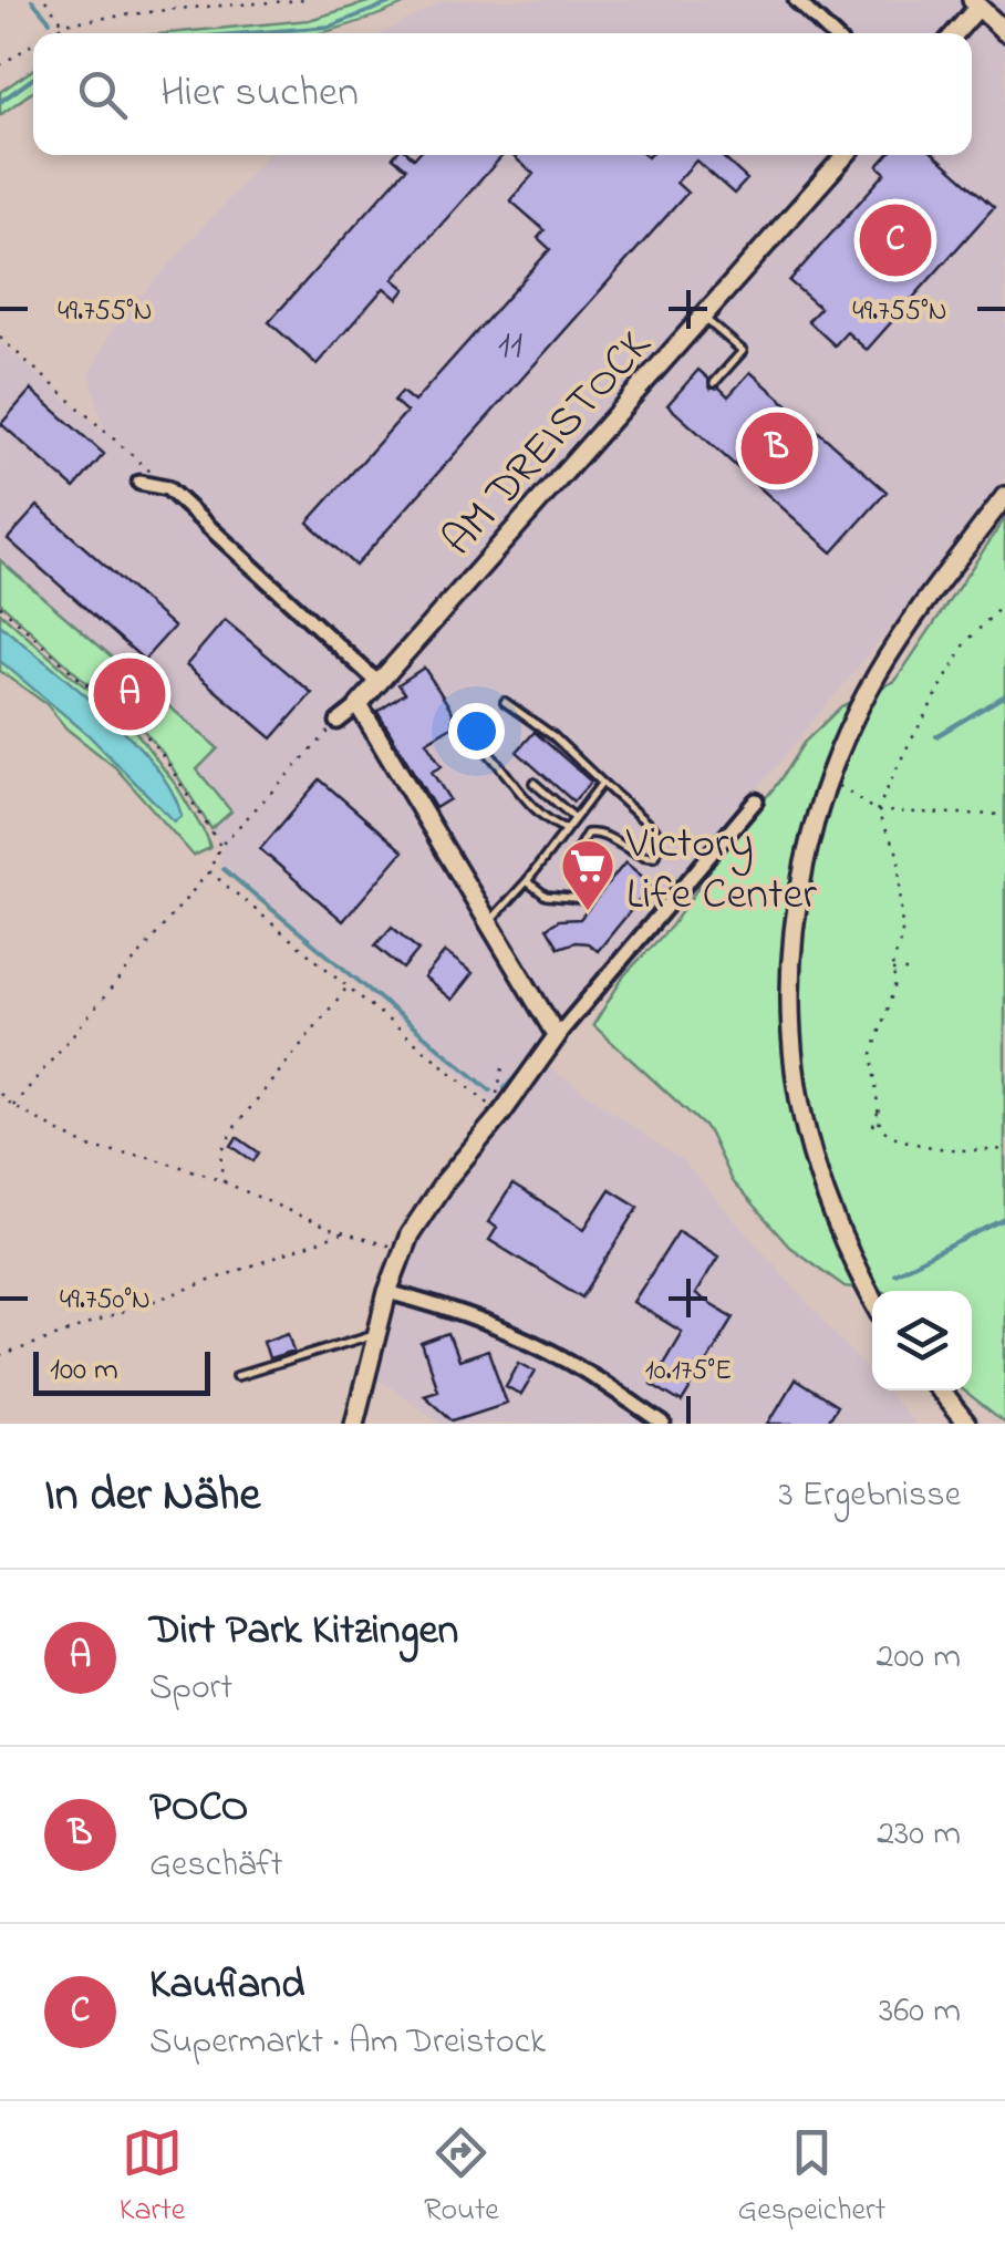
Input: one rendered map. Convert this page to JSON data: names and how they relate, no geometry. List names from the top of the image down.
{
  "streets": {
    "street": ["AM DREISTOCK"]
  },
  "places": {
    "supermarket": ["Victory Life Center"]
  },
  "house_numbers": ["11"],
  "scale_bar": "100 m",
  "page": {
    "search": "Hier suchen",
    "pins": ["C", "B", "A"],
    "scale": "100 m",
    "heading": ["In der Nähe", "3 Ergebnisse"],
    "list": [
      {
        "mark": "A",
        "name": "Dirt Park Kitzingen",
        "note": "Sport",
        "value": "200 m"
      },
      {
        "mark": "B",
        "name": "POCO",
        "note": "Geschäft",
        "value": "230 m"
      },
      {
        "mark": "C",
        "name": "Kaufland",
        "note": "Supermarkt · Am Dreistock",
        "value": "360 m"
      }
    ],
    "nav": ["Karte", "Route", "Gespeichert"]
  },
  "coordinates": ["49.755°N", "49.750°N", "10.175°E"]
}
